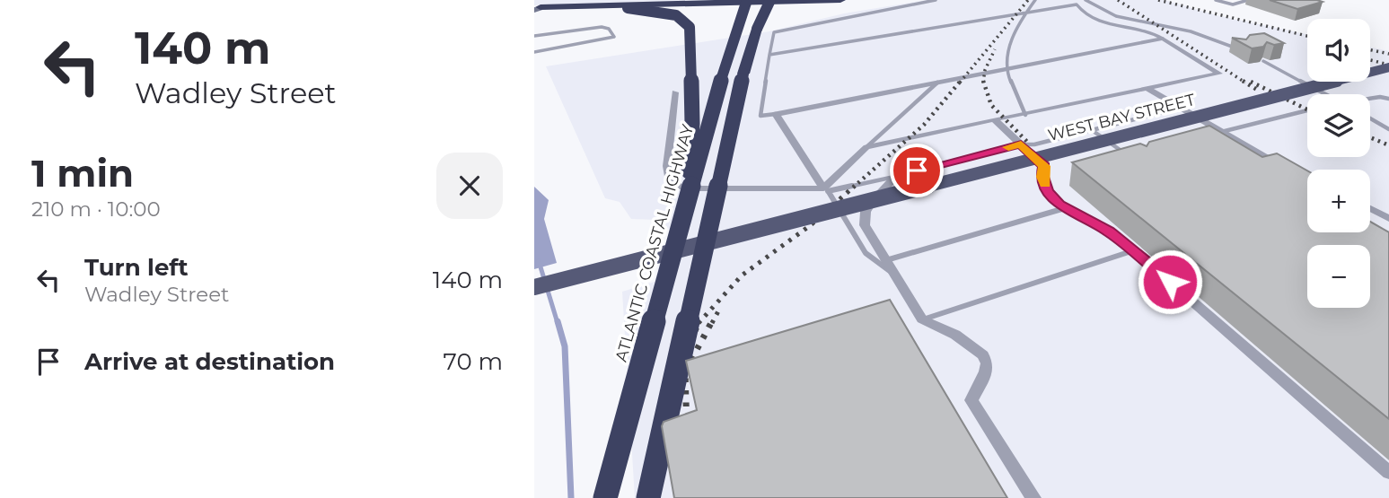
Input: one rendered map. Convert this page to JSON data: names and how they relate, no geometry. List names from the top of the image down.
{
  "streets": {
    "highway": ["ATLANTIC COASTAL HIGHWAY"],
    "main road": ["WEST BAY STREET"]
  },
  "page": {
    "turn": ["140 m", "Wadley Street"],
    "map_buttons": ["+", "−"],
    "heading": ["1 min", "210 m · 10:00"],
    "list": [
      {
        "name": "Turn left",
        "note": "Wadley Street",
        "value": "140 m"
      },
      {
        "name": "Arrive at destination",
        "value": "70 m"
      }
    ]
  }
}
